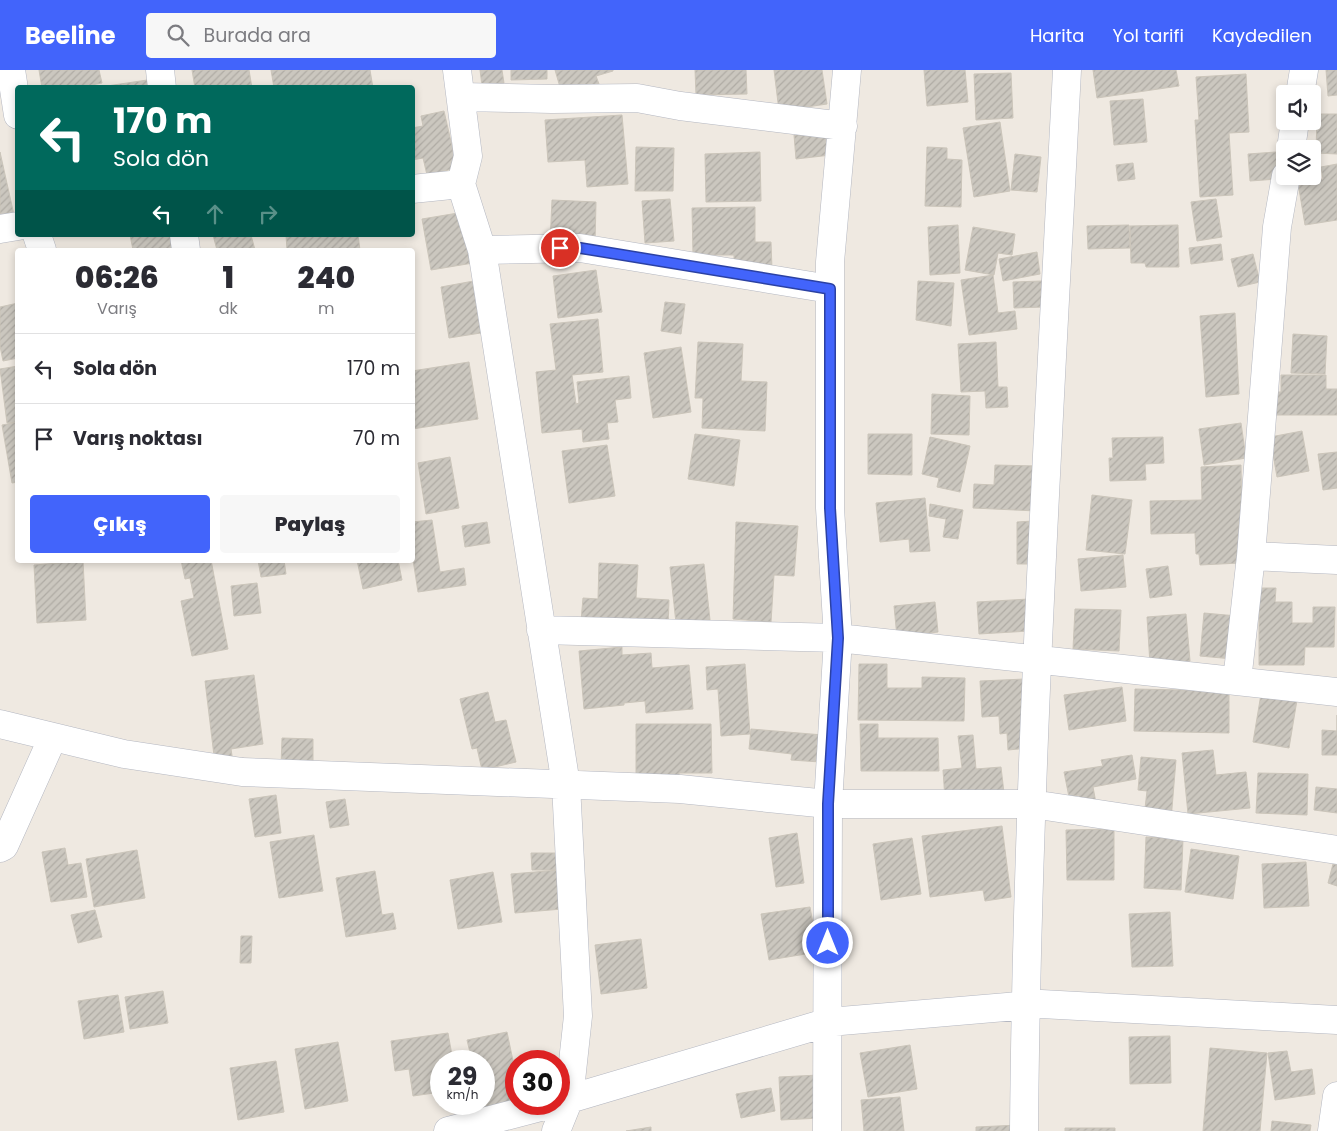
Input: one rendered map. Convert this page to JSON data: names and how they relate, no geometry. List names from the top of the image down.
{
  "page": {
    "header": "Beeline",
    "search": "Burada ara",
    "nav": ["Harita", "Yol tarifi", "Kaydedilen"],
    "turn": ["170 m", "Sola dön"],
    "eta": [
      "06:26",
      "Varış",
      "1",
      "dk",
      "240",
      "m"
    ],
    "list": [
      {
        "name": "Sola dön",
        "value": "170 m"
      },
      {
        "name": "Varış noktası",
        "value": "70 m"
      }
    ],
    "buttons": ["Çıkış", "Paylaş"],
    "speed": "29 km/h",
    "limit": "30"
  }
}
